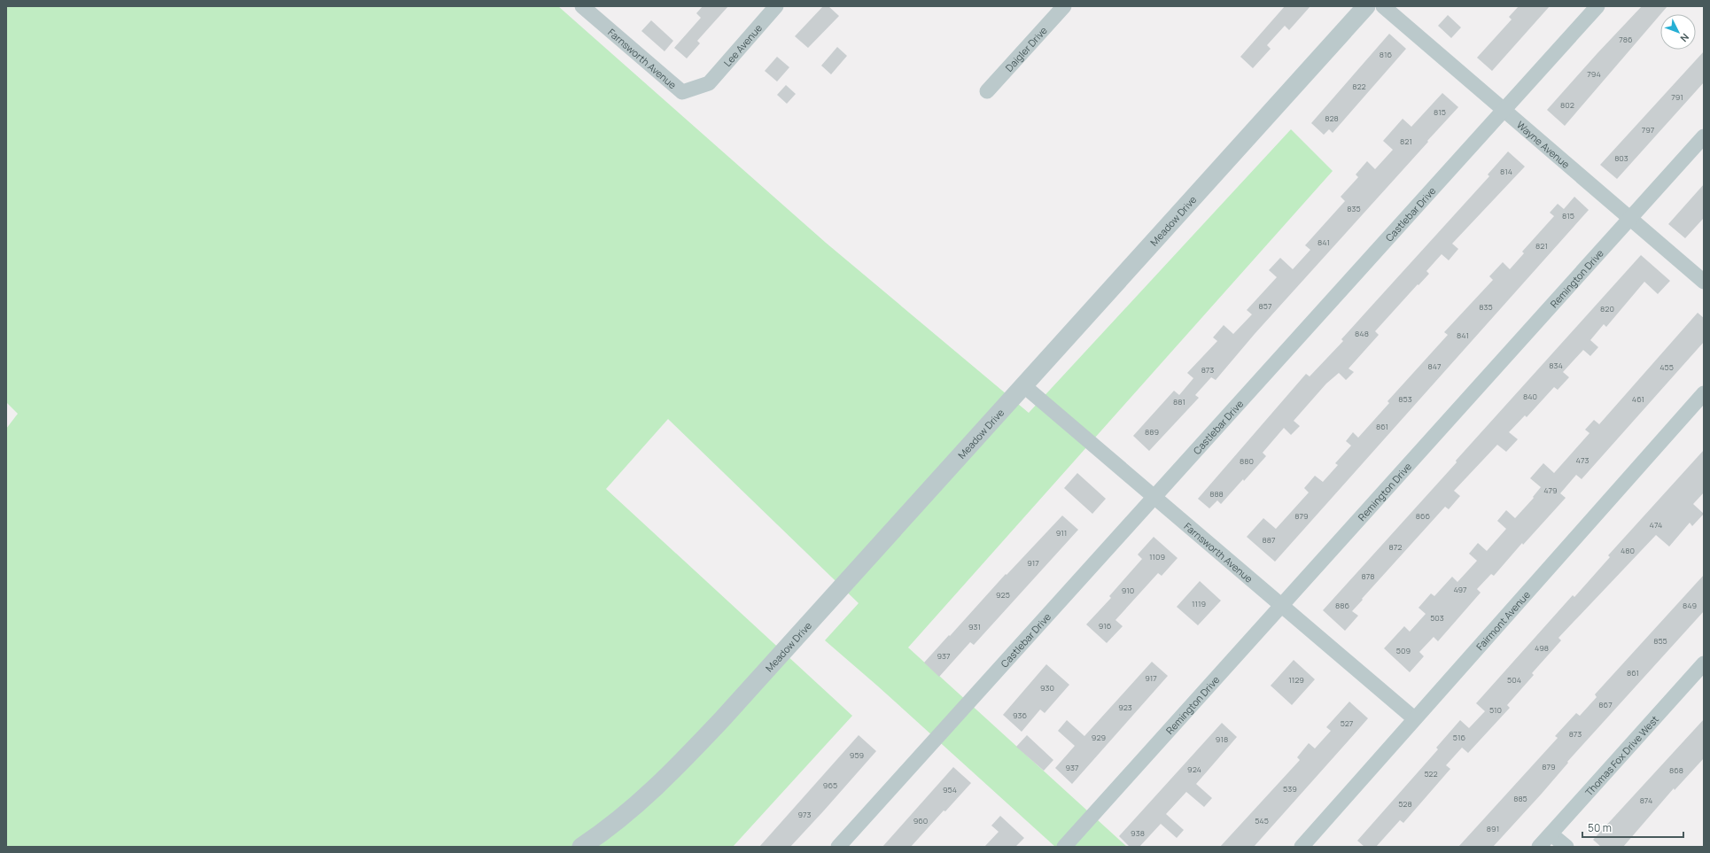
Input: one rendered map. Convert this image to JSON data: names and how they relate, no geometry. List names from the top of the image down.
{
  "streets": {
    "street": [
      "Lee Avenue",
      "Daigler Drive",
      "Farnsworth Avenue",
      "Wayne Avenue",
      "Castlebar Drive",
      "Meadow Drive",
      "Remington Drive",
      "Fairmont Avenue",
      "Thomas Fox Drive West"
    ]
  },
  "crossings": [
    ["Lee Avenue", "Farnsworth Avenue"],
    ["Farnsworth Avenue", "Castlebar Drive"],
    ["Farnsworth Avenue", "Meadow Drive"],
    ["Farnsworth Avenue", "Remington Drive"],
    ["Farnsworth Avenue", "Fairmont Avenue"],
    ["Wayne Avenue", "Castlebar Drive"],
    ["Wayne Avenue", "Remington Drive"]
  ],
  "house_numbers": [
    "786",
    "816",
    "794",
    "822",
    "791",
    "802",
    "815",
    "828",
    "797",
    "821",
    "803",
    "814",
    "835",
    "815",
    "841",
    "821",
    "857",
    "835",
    "820",
    "848",
    "841",
    "834",
    "847",
    "455",
    "873",
    "840",
    "853",
    "461",
    "881",
    "861",
    "889",
    "473",
    "880",
    "479",
    "888",
    "879",
    "866",
    "474",
    "911",
    "887",
    "872",
    "480",
    "1109",
    "917",
    "878",
    "497",
    "910",
    "925",
    "1119",
    "886",
    "849",
    "503",
    "916",
    "931",
    "855",
    "498",
    "509",
    "937",
    "861",
    "917",
    "1129",
    "504",
    "930",
    "867",
    "923",
    "510",
    "936",
    "527",
    "873",
    "929",
    "516",
    "918",
    "959",
    "879",
    "937",
    "924",
    "868",
    "522",
    "965",
    "539",
    "954",
    "885",
    "874",
    "528",
    "973",
    "960",
    "545",
    "891",
    "938"
  ],
  "scale_bar": "50 m",
  "north": "bottom right"
}
